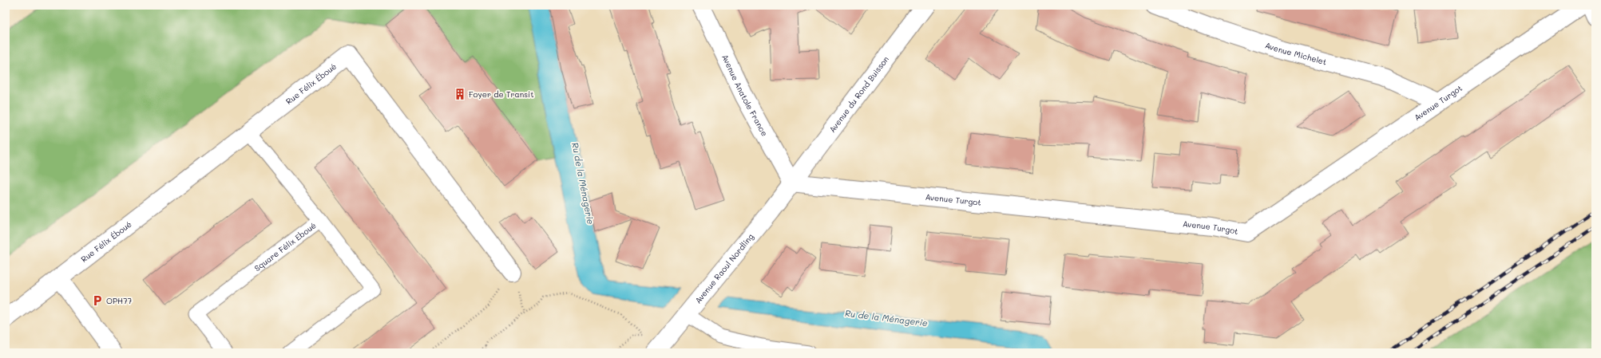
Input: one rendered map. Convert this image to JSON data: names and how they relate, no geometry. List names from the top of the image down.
{
  "streets": {
    "street": [
      "Avenue Michelet",
      "Rue Félix Éboué",
      "Avenue du Rond Buisson",
      "Avenue Anatole France",
      "Avenue Turgot",
      "Avenue Raoul Nordling"
    ],
    "lane": ["Square Félix Eboué"]
  },
  "crossings": [
    ["Avenue Michelet", "Avenue Turgot"],
    ["Avenue du Rond Buisson", "Avenue Anatole France"],
    ["Avenue du Rond Buisson", "Avenue Turgot"],
    ["Avenue du Rond Buisson", "Avenue Raoul Nordling"],
    ["Avenue Anatole France", "Avenue Turgot"],
    ["Avenue Anatole France", "Avenue Raoul Nordling"],
    ["Avenue Turgot", "Avenue Raoul Nordling"]
  ],
  "water": ["Ru de la Ménagerie"],
  "places": {
    "building": ["Foyer de Transit"],
    "parking": ["OPH77"]
  }
}
